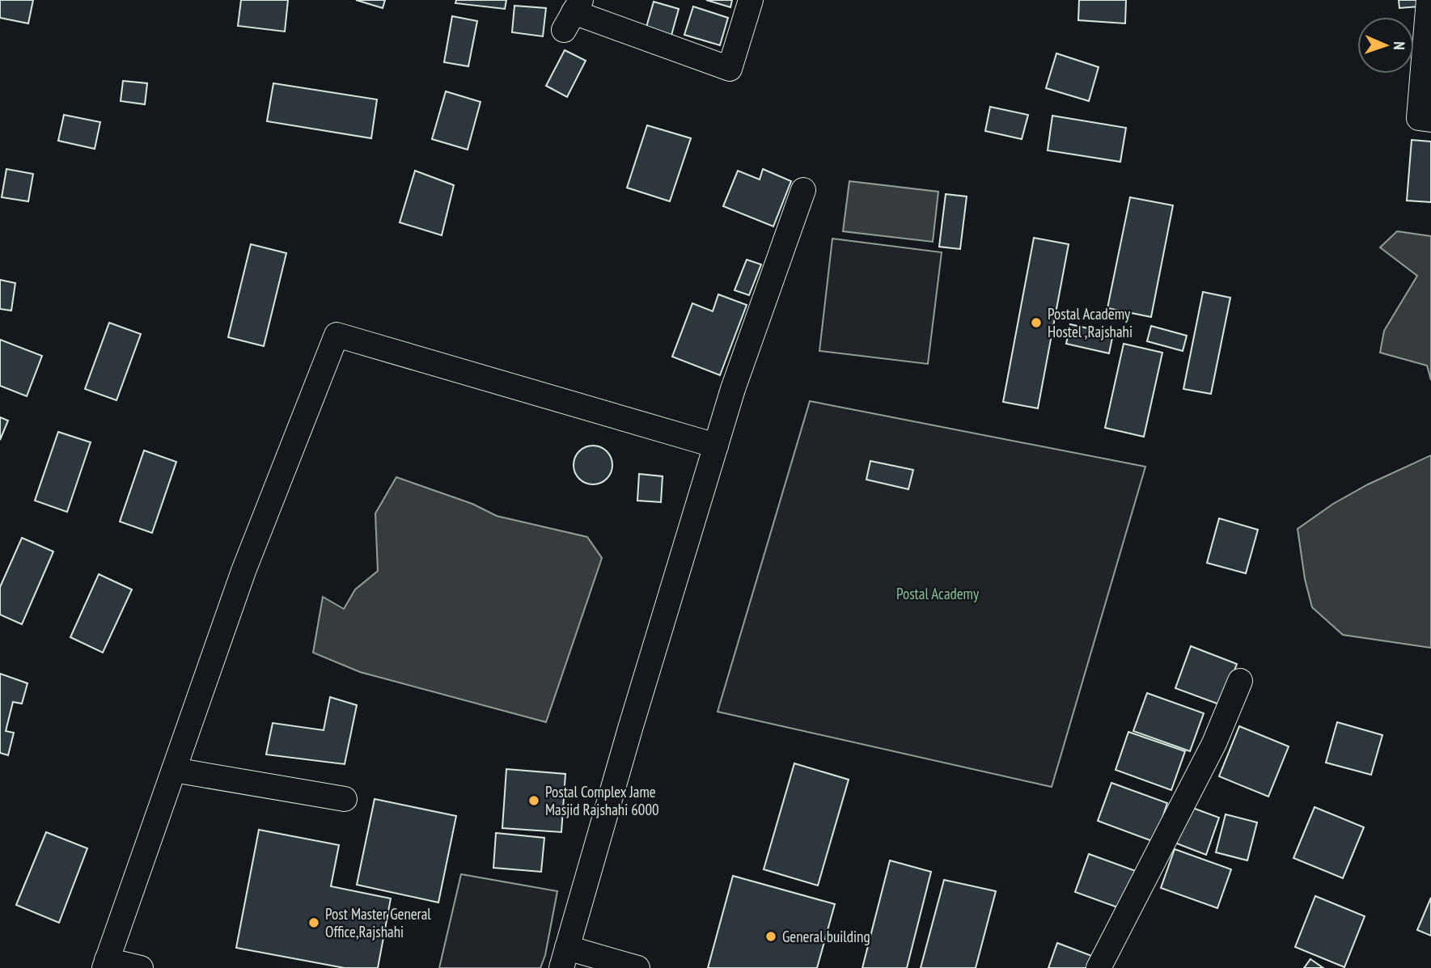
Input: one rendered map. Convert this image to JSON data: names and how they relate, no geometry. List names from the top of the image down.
{
  "parks": ["Postal Academy"],
  "places": [
    "Postal Academy Hostel ,Rajshahi",
    "Postal Complex Jame Masjid Rajshahi 6000",
    "Post Master General Office,Rajshahi",
    "General building"
  ],
  "north": "right"
}
